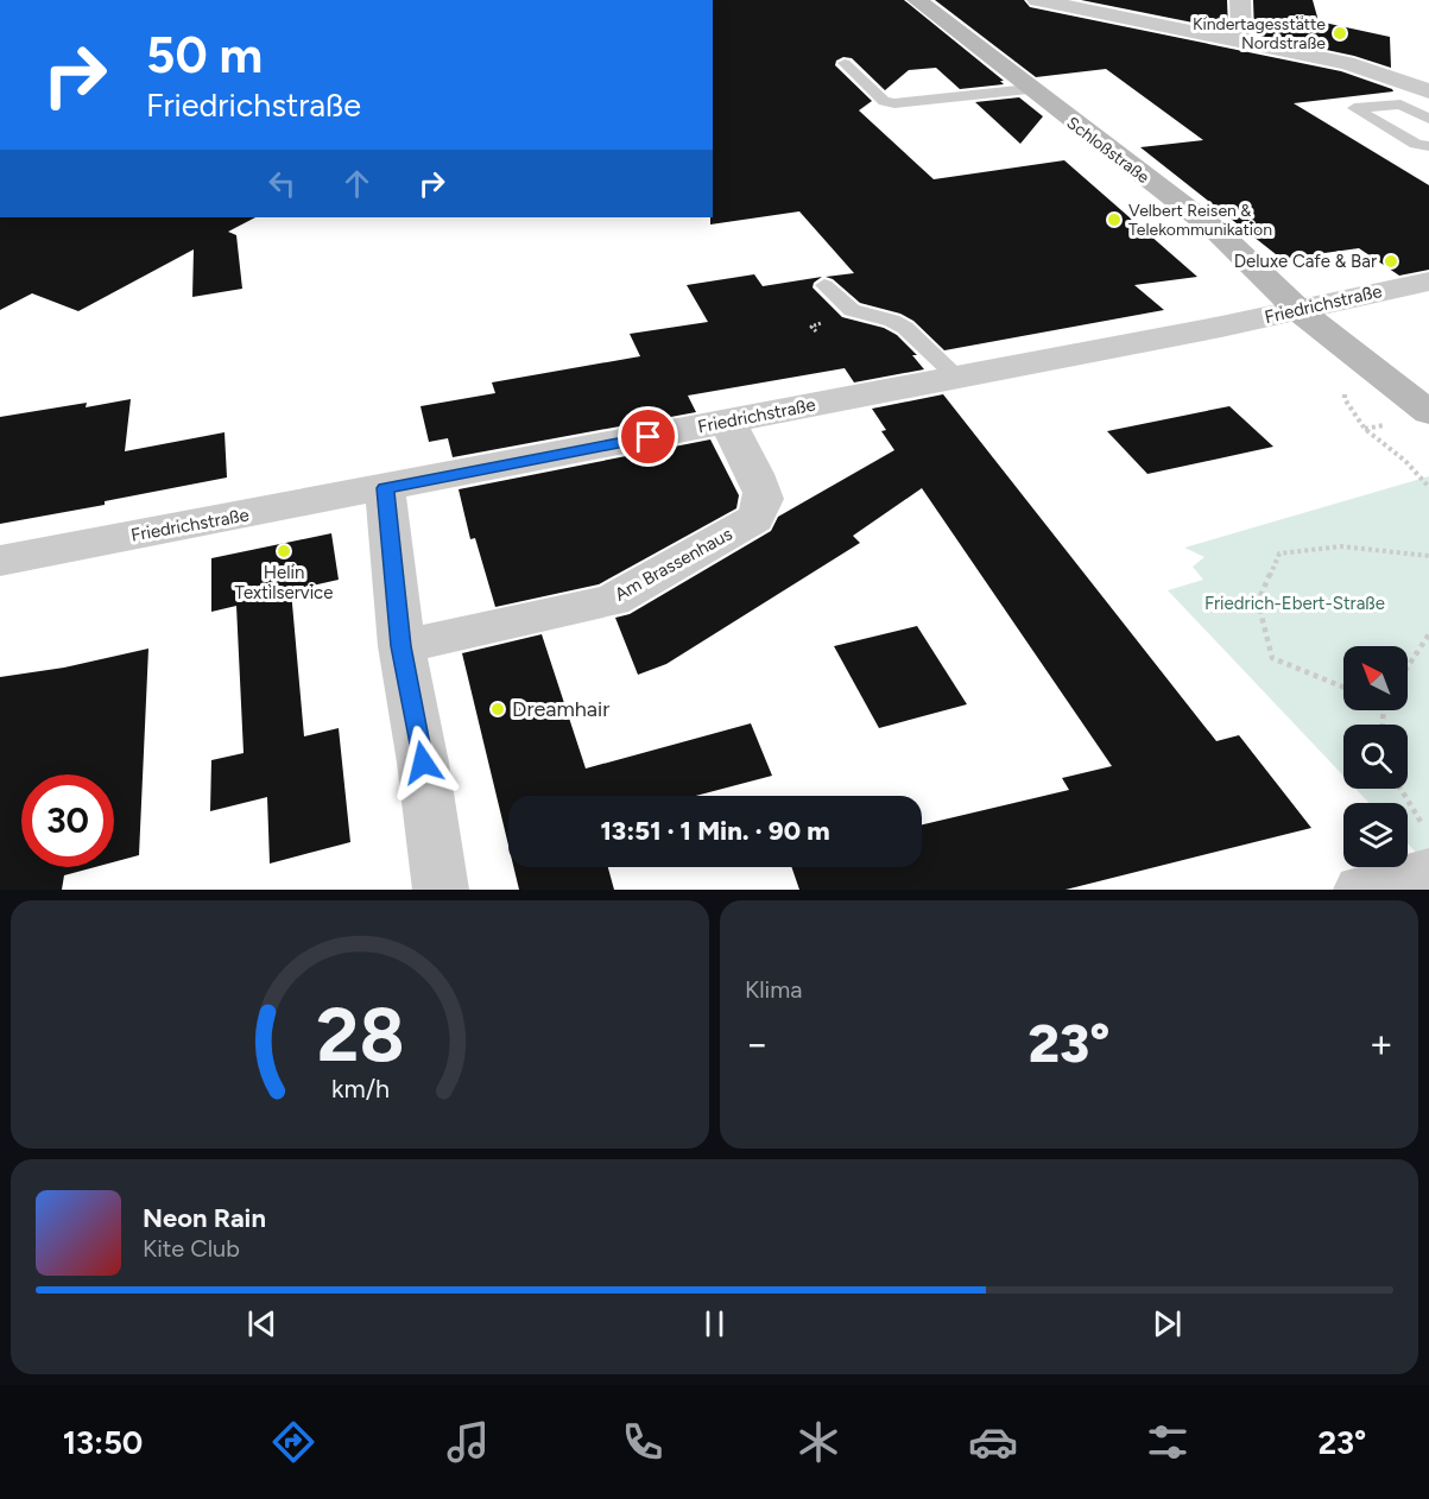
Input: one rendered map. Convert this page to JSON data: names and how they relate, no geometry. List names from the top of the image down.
{
  "streets": {
    "main road": ["Schloßstraße"],
    "street": ["Friedrichstraße", "Am Brassenhaus"]
  },
  "crossings": [
    ["Schloßstraße", "Friedrichstraße"],
    ["Friedrichstraße", "Am Brassenhaus"]
  ],
  "parks": ["Friedrich-Ebert-Straße"],
  "places": [
    "Kindertagesstätte Nordstraße",
    "Velbert Reisen & Telekommunikation",
    "Deluxe Cafe & Bar",
    "Helin Textilservice",
    "Dreamhair"
  ],
  "north": "top left",
  "page": {
    "turn": ["50 m", "Friedrichstraße"],
    "limit": "30",
    "trip": "13:51 · 1 Min. · 90 m",
    "tile": "Klima",
    "heat": ["−", "23°", "+"],
    "song": ["Neon Rain", "Kite Club"],
    "tabs": ["13:50", "23°"],
    "gauge": ["28", "km/h"]
  }
}
